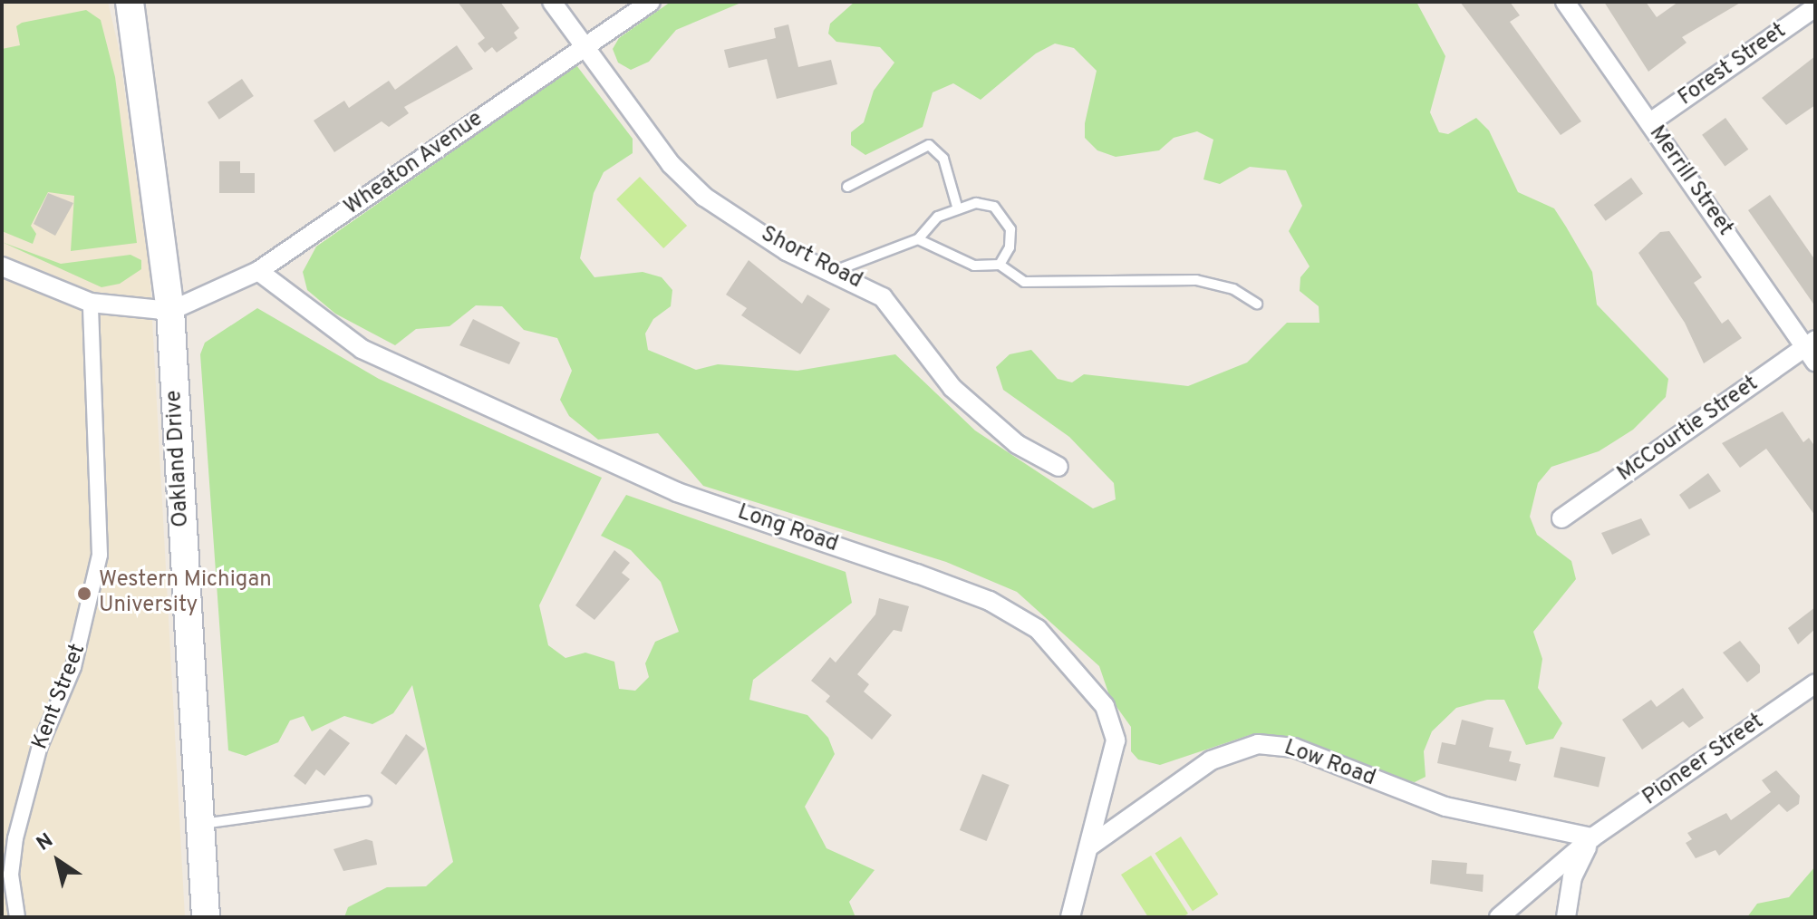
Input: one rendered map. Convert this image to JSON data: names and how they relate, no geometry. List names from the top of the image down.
{
  "streets": {
    "main road": ["Oakland Drive"],
    "street": [
      "Forest Street",
      "Wheaton Avenue",
      "Merrill Street",
      "Short Road",
      "McCourtie Street",
      "Long Road",
      "Kent Street",
      "Pioneer Street",
      "Low Road"
    ]
  },
  "crossings": [
    ["Forest Street", "Merrill Street"],
    ["Wheaton Avenue", "Short Road"],
    ["Wheaton Avenue", "Oakland Drive"],
    ["Wheaton Avenue", "Long Road"],
    ["Merrill Street", "McCourtie Street"],
    ["Long Road", "Low Road"],
    ["Pioneer Street", "Low Road"]
  ],
  "places": ["Western Michigan University"],
  "north": "top left"
}
